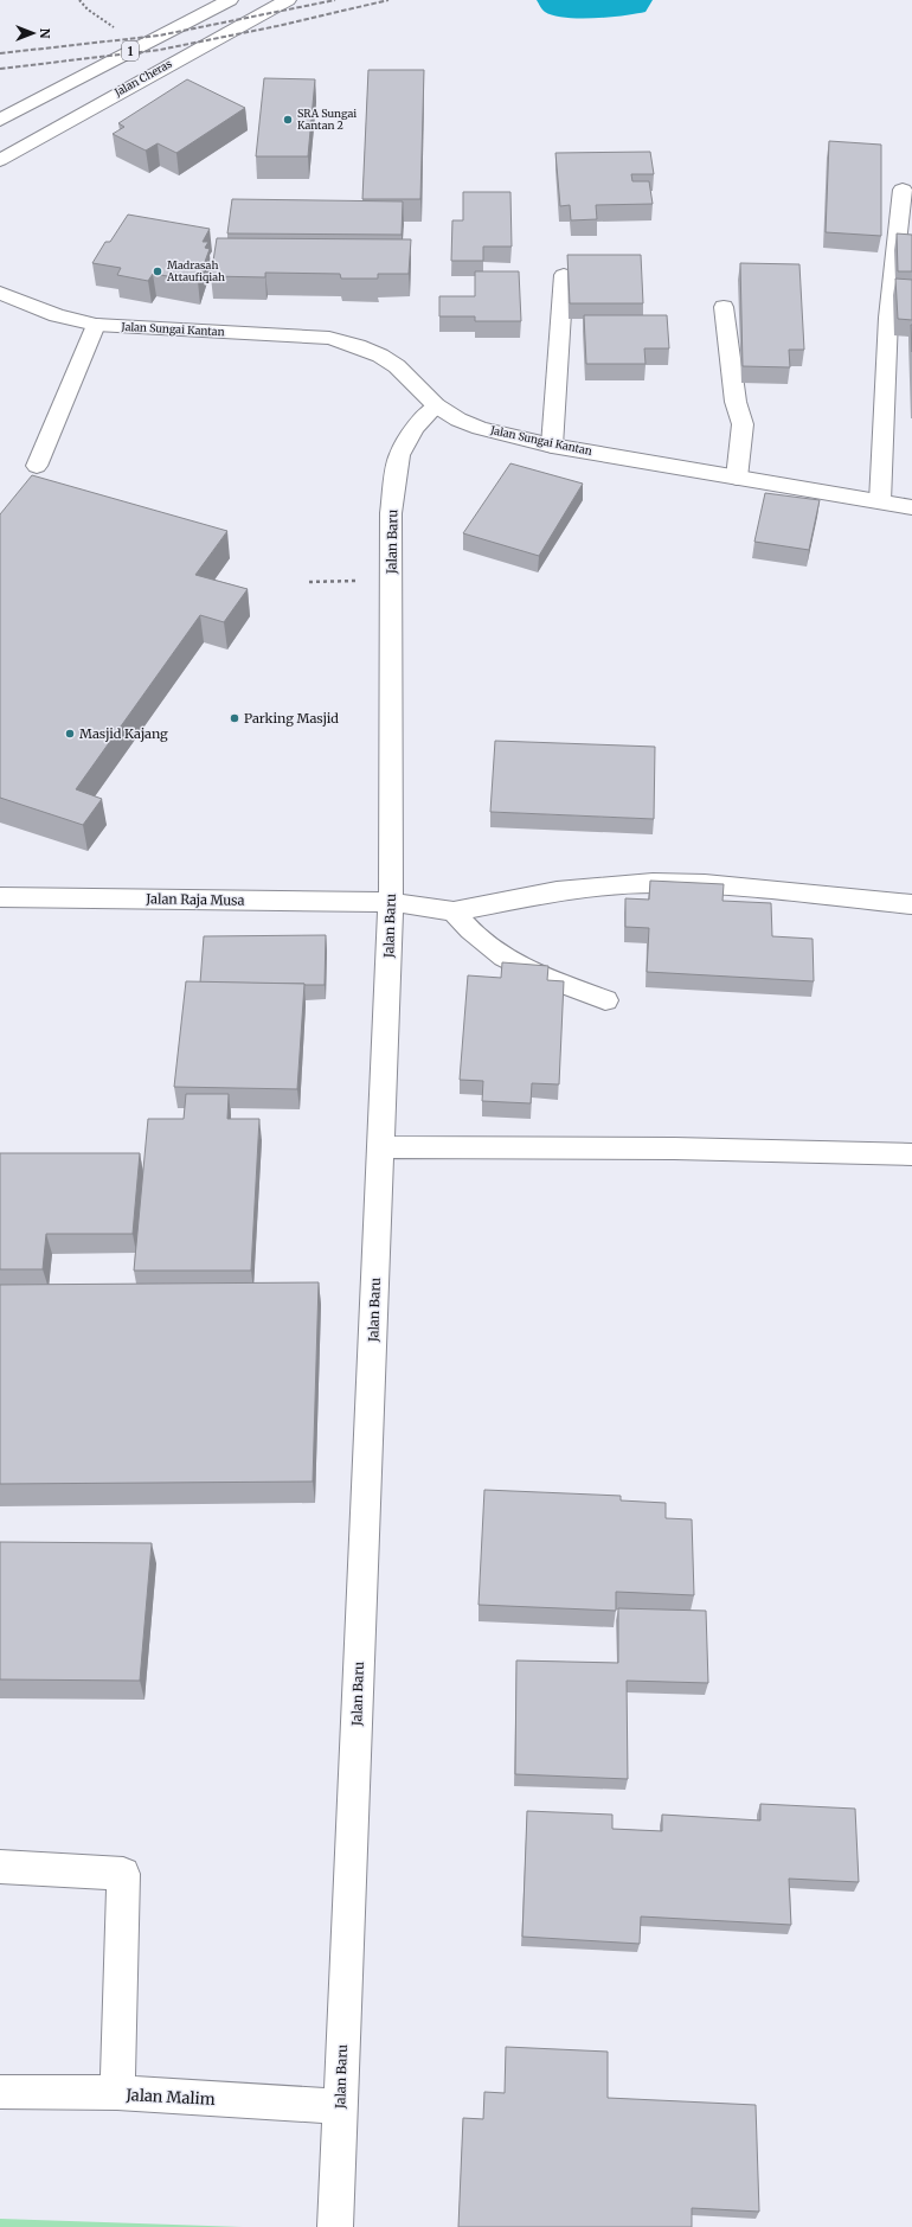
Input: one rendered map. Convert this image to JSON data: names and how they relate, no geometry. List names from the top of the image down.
{
  "streets": {
    "street": [
      "1",
      "Jalan Cheras",
      "Jalan Sungai Kantan",
      "Jalan Baru",
      "Jalan Raja Musa",
      "Jalan Malim"
    ]
  },
  "crossings": [
    ["Jalan Sungai Kantan", "Jalan Baru"],
    ["Jalan Baru", "Jalan Raja Musa"],
    ["Jalan Baru", "Jalan Malim"]
  ],
  "places": [
    "SRA Sungai Kantan 2",
    "Madrasah Attaufiqiah",
    "Parking Masjid",
    "Masjid Kajang"
  ],
  "north": "right"
}
